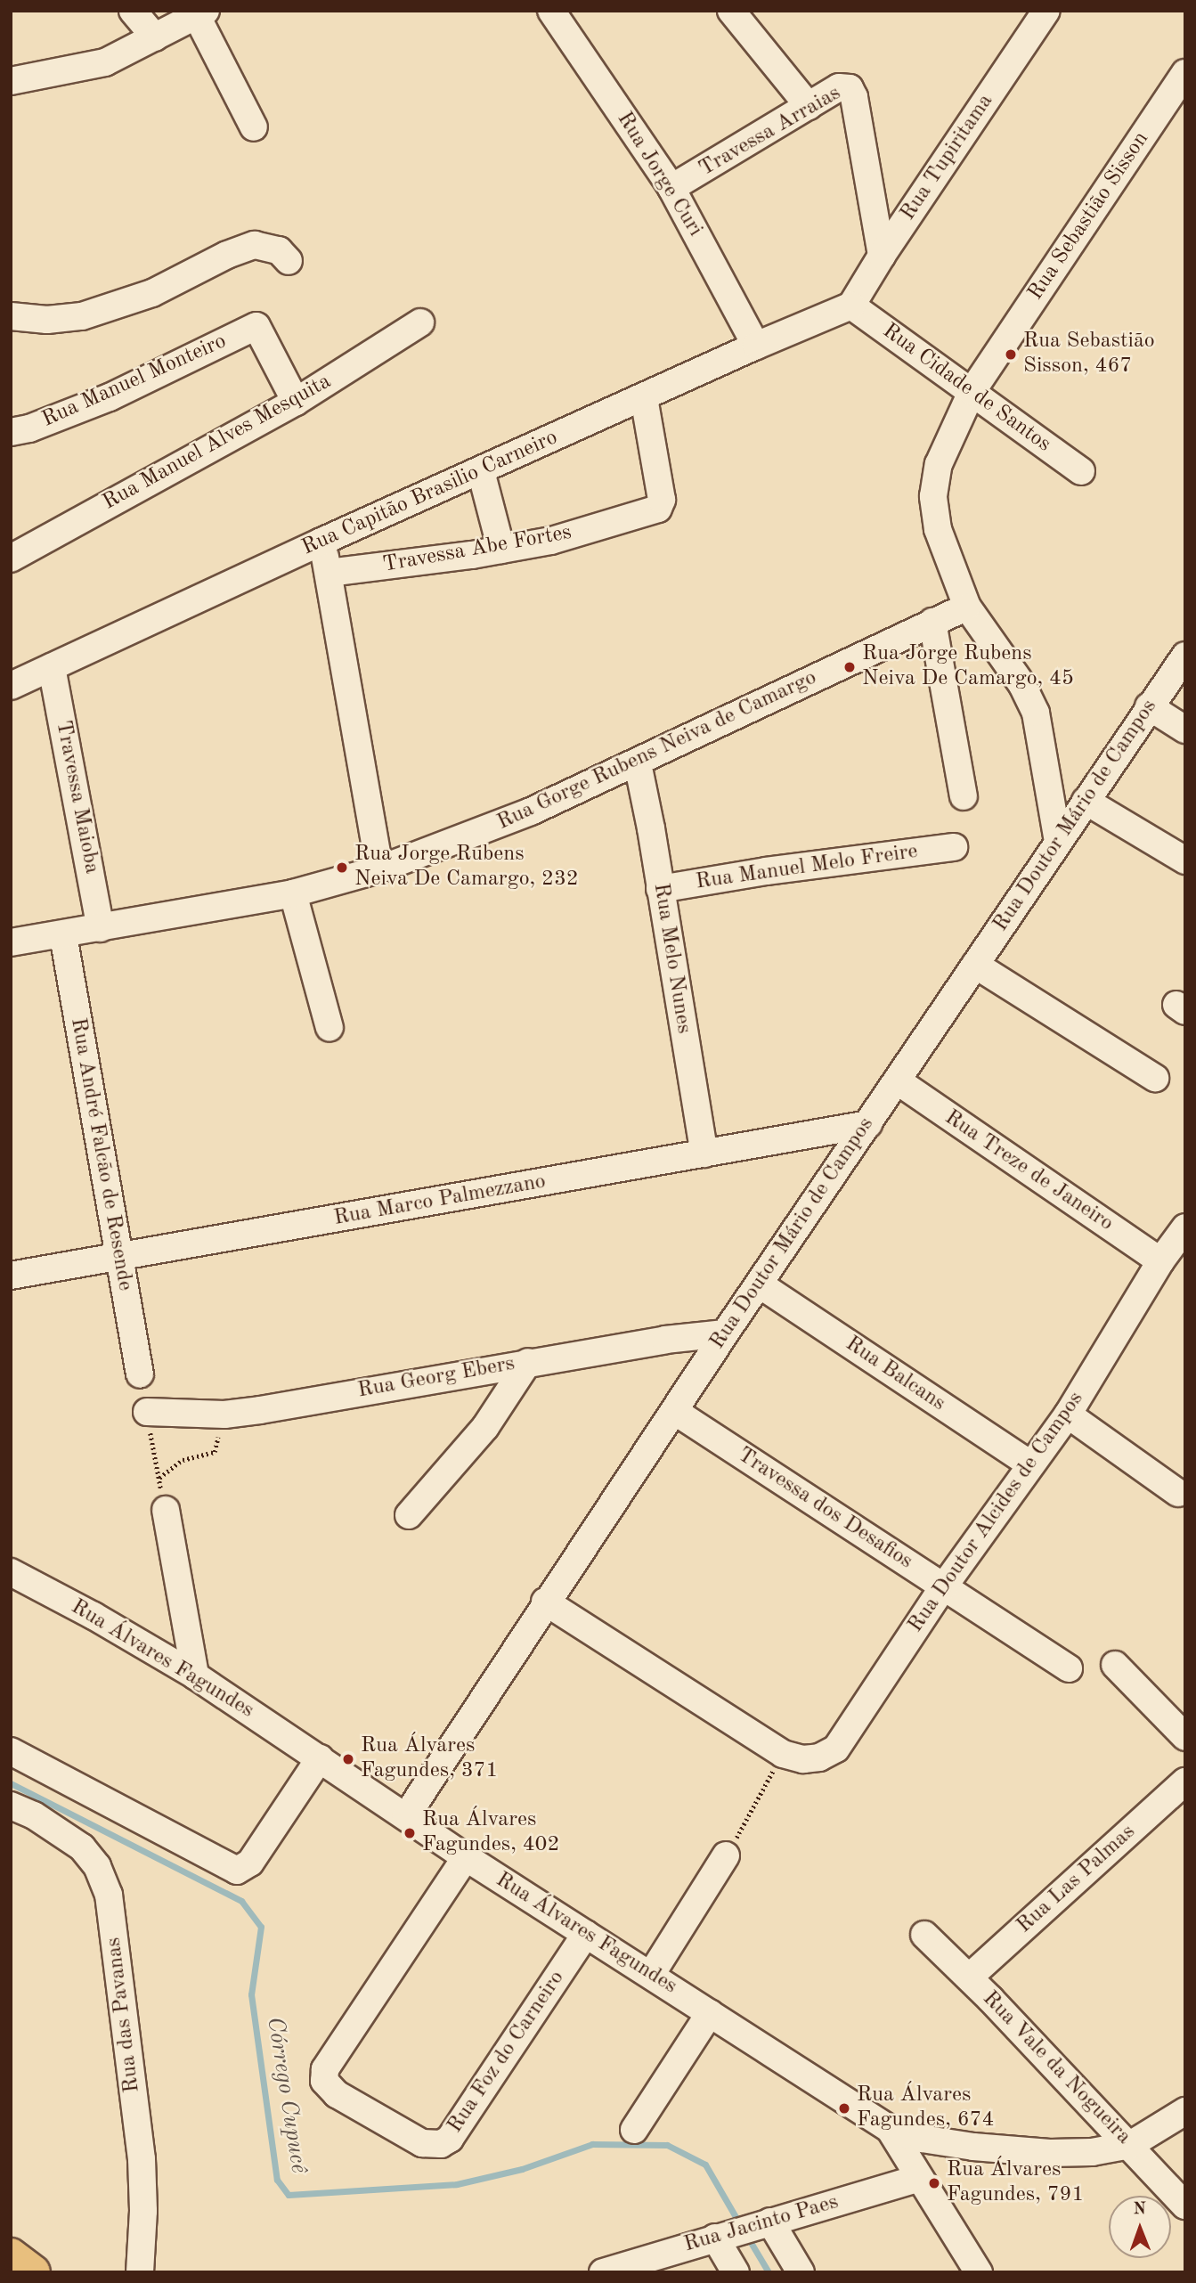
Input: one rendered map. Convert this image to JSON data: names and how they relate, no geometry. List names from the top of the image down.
{
  "streets": {
    "street": [
      "Travessa Arraias",
      "Rua Tupiritama",
      "Rua Jorge Curi",
      "Rua Sebastião Sisson",
      "Rua Manuel Monteiro",
      "Rua Cidade de Santos",
      "Rua Manuel Alves Mesquita",
      "Rua Capitão Brasilio Carneiro",
      "Travessa Abe Fortes",
      "Rua Gorge Rubens Neiva de Camargo",
      "Travessa Maioba",
      "Rua Doutor Mário de Campos",
      "Rua Manuel Melo Freire",
      "Rua Melo Nunes",
      "Rua André Falcão de Resende",
      "Rua Treze de Janeiro",
      "Rua Marco Palmezzano",
      "Rua Balcans",
      "Rua Georg Ebers",
      "Travessa dos Desafios",
      "Rua Doutor Alcides de Campos",
      "Rua Álvares Fagundes",
      "Rua Las Palmas",
      "Rua das Pavanas",
      "Rua Foz do Carneiro",
      "Rua Vale da Nogueira",
      "Rua Jacinto Paes"
    ]
  },
  "crossings": [
    ["Travessa Arraias", "Rua Tupiritama"],
    ["Travessa Arraias", "Rua Jorge Curi"],
    ["Rua Tupiritama", "Rua Cidade de Santos"],
    ["Rua Tupiritama", "Rua Capitão Brasilio Carneiro"],
    ["Rua Jorge Curi", "Rua Capitão Brasilio Carneiro"],
    ["Rua Sebastião Sisson", "Rua Cidade de Santos"],
    ["Rua Sebastião Sisson", "Rua Gorge Rubens Neiva de Camargo"],
    ["Rua Sebastião Sisson", "Rua Doutor Mário de Campos"],
    ["Rua Manuel Monteiro", "Rua Manuel Alves Mesquita"],
    ["Rua Cidade de Santos", "Rua Capitão Brasilio Carneiro"],
    ["Rua Capitão Brasilio Carneiro", "Travessa Abe Fortes"],
    ["Rua Capitão Brasilio Carneiro", "Travessa Maioba"],
    ["Rua Gorge Rubens Neiva de Camargo", "Travessa Maioba"],
    ["Rua Gorge Rubens Neiva de Camargo", "Rua Melo Nunes"],
    ["Rua Gorge Rubens Neiva de Camargo", "Rua André Falcão de Resende"],
    ["Rua Doutor Mário de Campos", "Rua Treze de Janeiro"],
    ["Rua Doutor Mário de Campos", "Rua Marco Palmezzano"],
    ["Rua Doutor Mário de Campos", "Rua Balcans"],
    ["Rua Doutor Mário de Campos", "Rua Georg Ebers"],
    ["Rua Doutor Mário de Campos", "Travessa dos Desafios"],
    ["Rua Doutor Mário de Campos", "Rua Doutor Alcides de Campos"],
    ["Rua Doutor Mário de Campos", "Rua Álvares Fagundes"],
    ["Rua Manuel Melo Freire", "Rua Melo Nunes"],
    ["Rua Melo Nunes", "Rua Marco Palmezzano"],
    ["Rua André Falcão de Resende", "Rua Marco Palmezzano"],
    ["Rua Treze de Janeiro", "Rua Doutor Alcides de Campos"],
    ["Rua Balcans", "Rua Doutor Alcides de Campos"],
    ["Travessa dos Desafios", "Rua Doutor Alcides de Campos"],
    ["Rua Álvares Fagundes", "Rua Foz do Carneiro"],
    ["Rua Álvares Fagundes", "Rua Jacinto Paes"],
    ["Rua Las Palmas", "Rua Vale da Nogueira"]
  ],
  "water": ["Córrego Cupucê"],
  "places": [
    "Rua Sebastião Sisson, 467",
    "Rua Jorge Rubens Neiva De Camargo, 45",
    "Rua Jorge Rubens Neiva De Camargo, 232",
    "Rua Álvares Fagundes, 371",
    "Rua Álvares Fagundes, 402",
    "Rua Álvares Fagundes, 674",
    "Rua Álvares Fagundes, 791"
  ],
  "north": "top"
}
